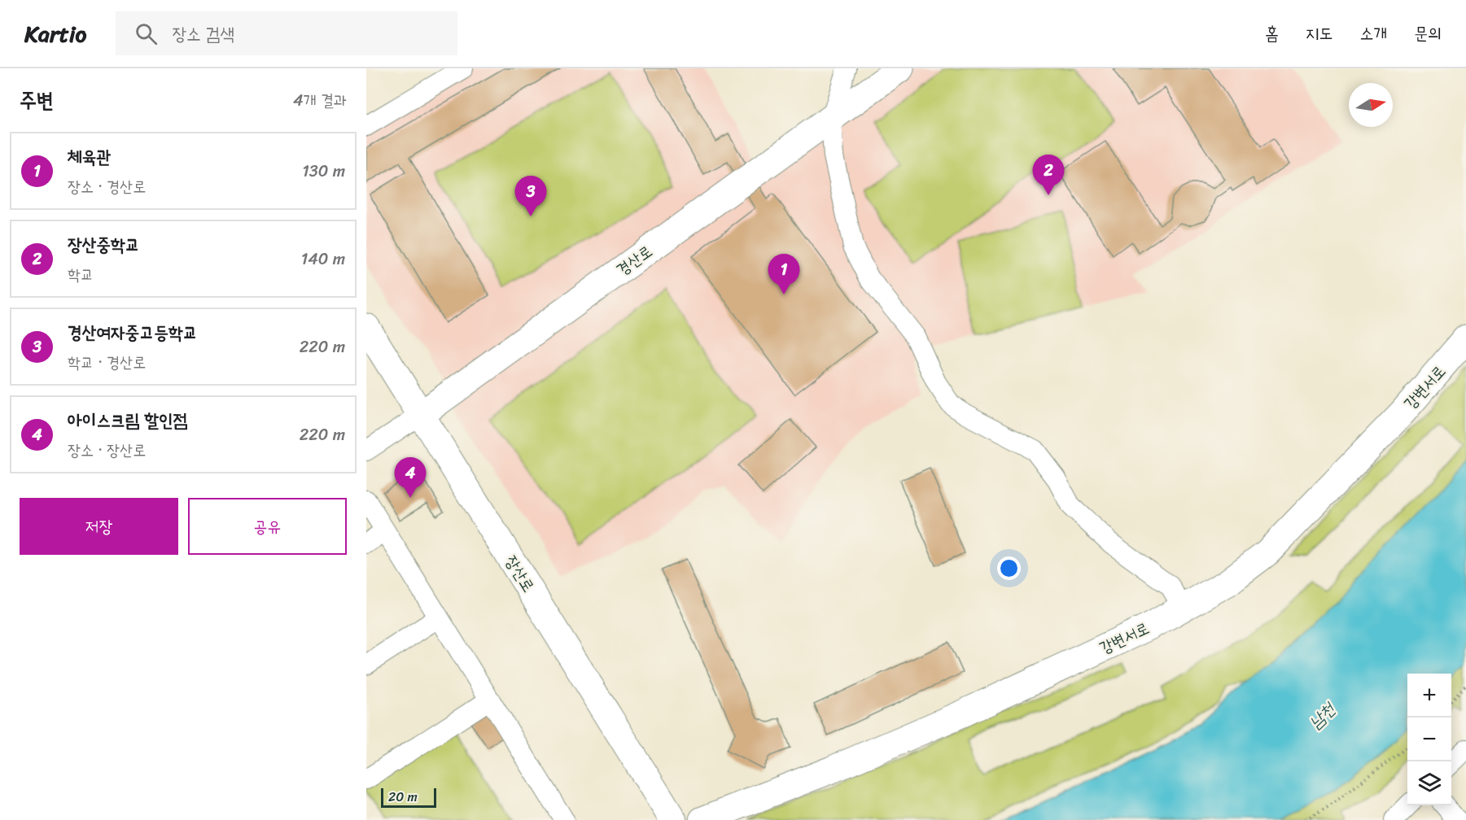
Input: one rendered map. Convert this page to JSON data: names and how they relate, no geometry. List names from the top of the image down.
{
  "streets": {
    "street": ["경산로", "강변서로", "장산로"]
  },
  "crossings": [
    ["경산로", "장산로"]
  ],
  "water": ["남천"],
  "scale_bar": "20 m",
  "north": "right",
  "page": {
    "header": "Kartio",
    "search": "장소 검색",
    "nav": [
      "홈",
      "지도",
      "소개",
      "문의"
    ],
    "heading": ["주변", "4개 결과"],
    "list": [
      {
        "mark": "1",
        "name": "체육관",
        "note": "장소 · 경산로",
        "value": "130 m"
      },
      {
        "mark": "2",
        "name": "장산중학교",
        "note": "학교",
        "value": "140 m"
      },
      {
        "mark": "3",
        "name": "경산여자중고등학교",
        "note": "학교 · 경산로",
        "value": "220 m"
      },
      {
        "mark": "4",
        "name": "아이스크림 할인점",
        "note": "장소 · 장산로",
        "value": "220 m"
      }
    ],
    "pins": [
      "2",
      "3",
      "1",
      "4"
    ],
    "buttons": ["저장", "공유"],
    "map_buttons": ["+", "−"],
    "scale": "20 m"
  }
}
